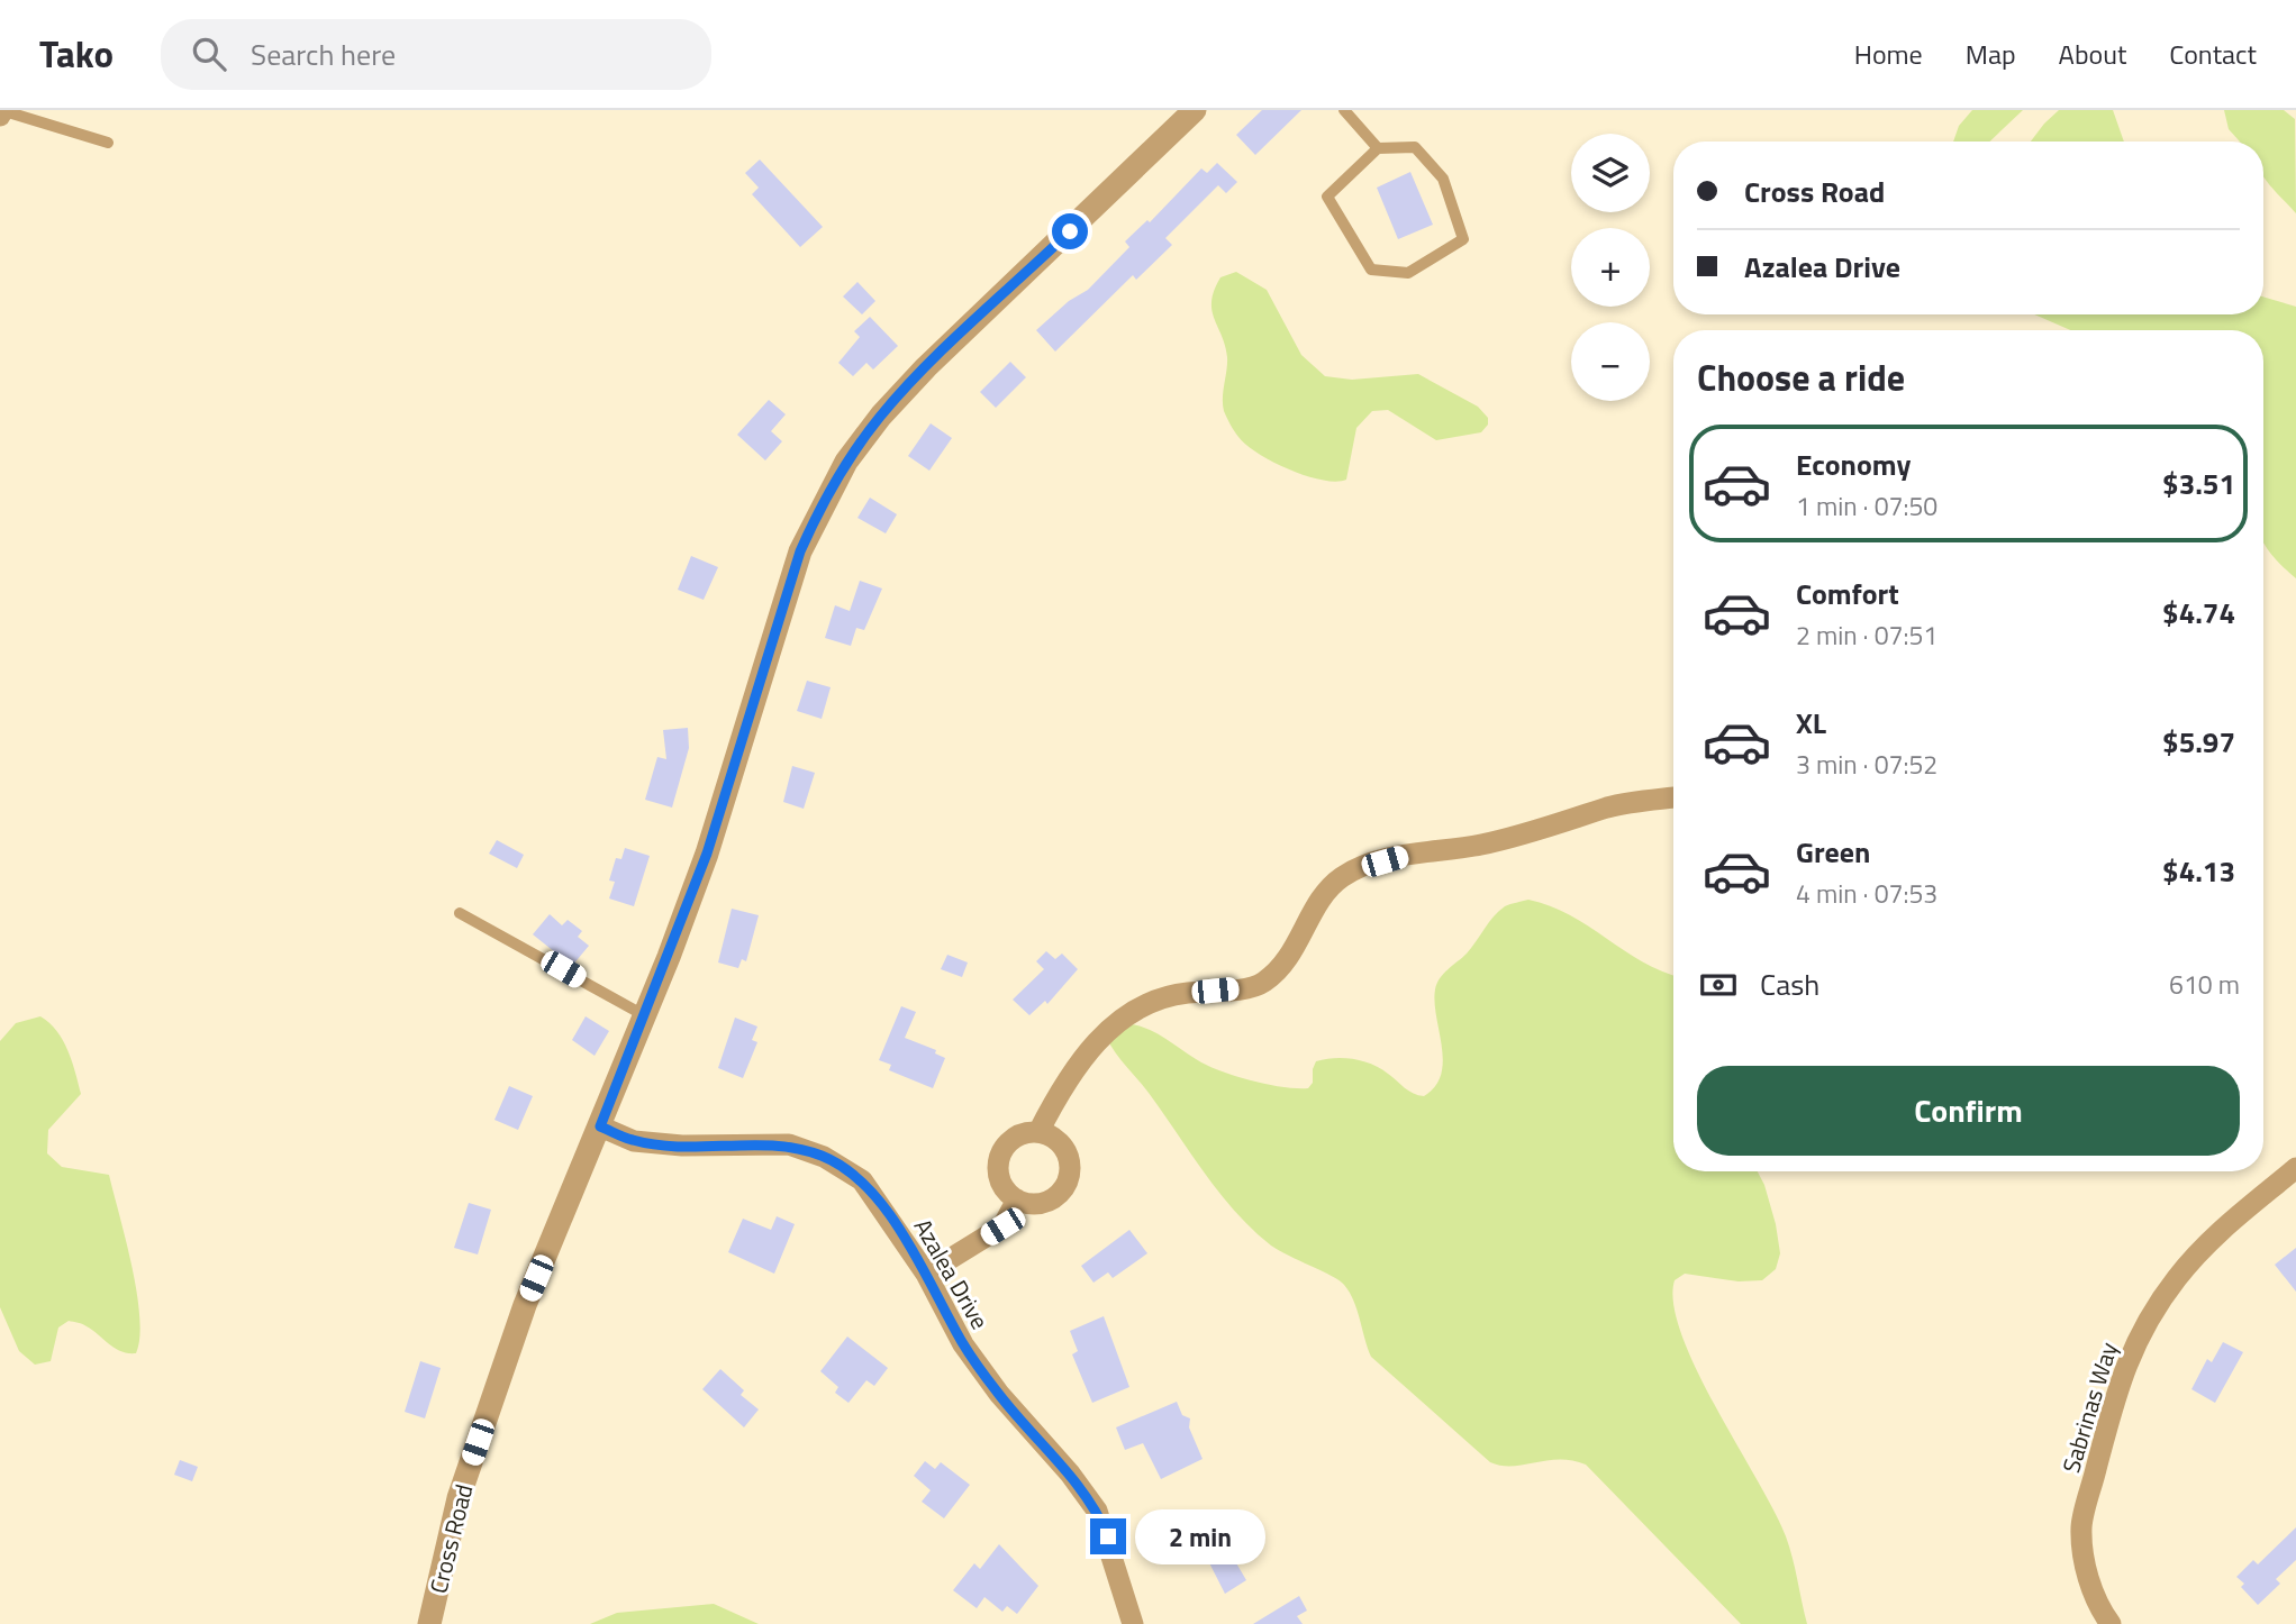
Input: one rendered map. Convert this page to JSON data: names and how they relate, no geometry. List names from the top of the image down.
{
  "streets": {
    "street": ["Azalea Drive", "Sabrinas Way", "Cross Road"]
  },
  "crossings": [
    ["Azalea Drive", "Cross Road"]
  ],
  "page": {
    "header": "Tako",
    "search": "Search here",
    "nav": [
      "Home",
      "Map",
      "About",
      "Contact"
    ],
    "map_buttons": ["+", "−"],
    "banner": ["Cross Road", "Azalea Drive"],
    "heading": "Choose a ride",
    "list": [
      {
        "name": "Economy",
        "note": "1 min · 07:50",
        "value": "$3.51"
      },
      {
        "name": "Comfort",
        "note": "2 min · 07:51",
        "value": "$4.74"
      },
      {
        "name": "XL",
        "note": "3 min · 07:52",
        "value": "$5.97"
      },
      {
        "name": "Green",
        "note": "4 min · 07:53",
        "value": "$4.13"
      }
    ],
    "pay": ["Cash", "610 m"],
    "buttons": "Confirm",
    "bubble": "2 min"
  }
}
